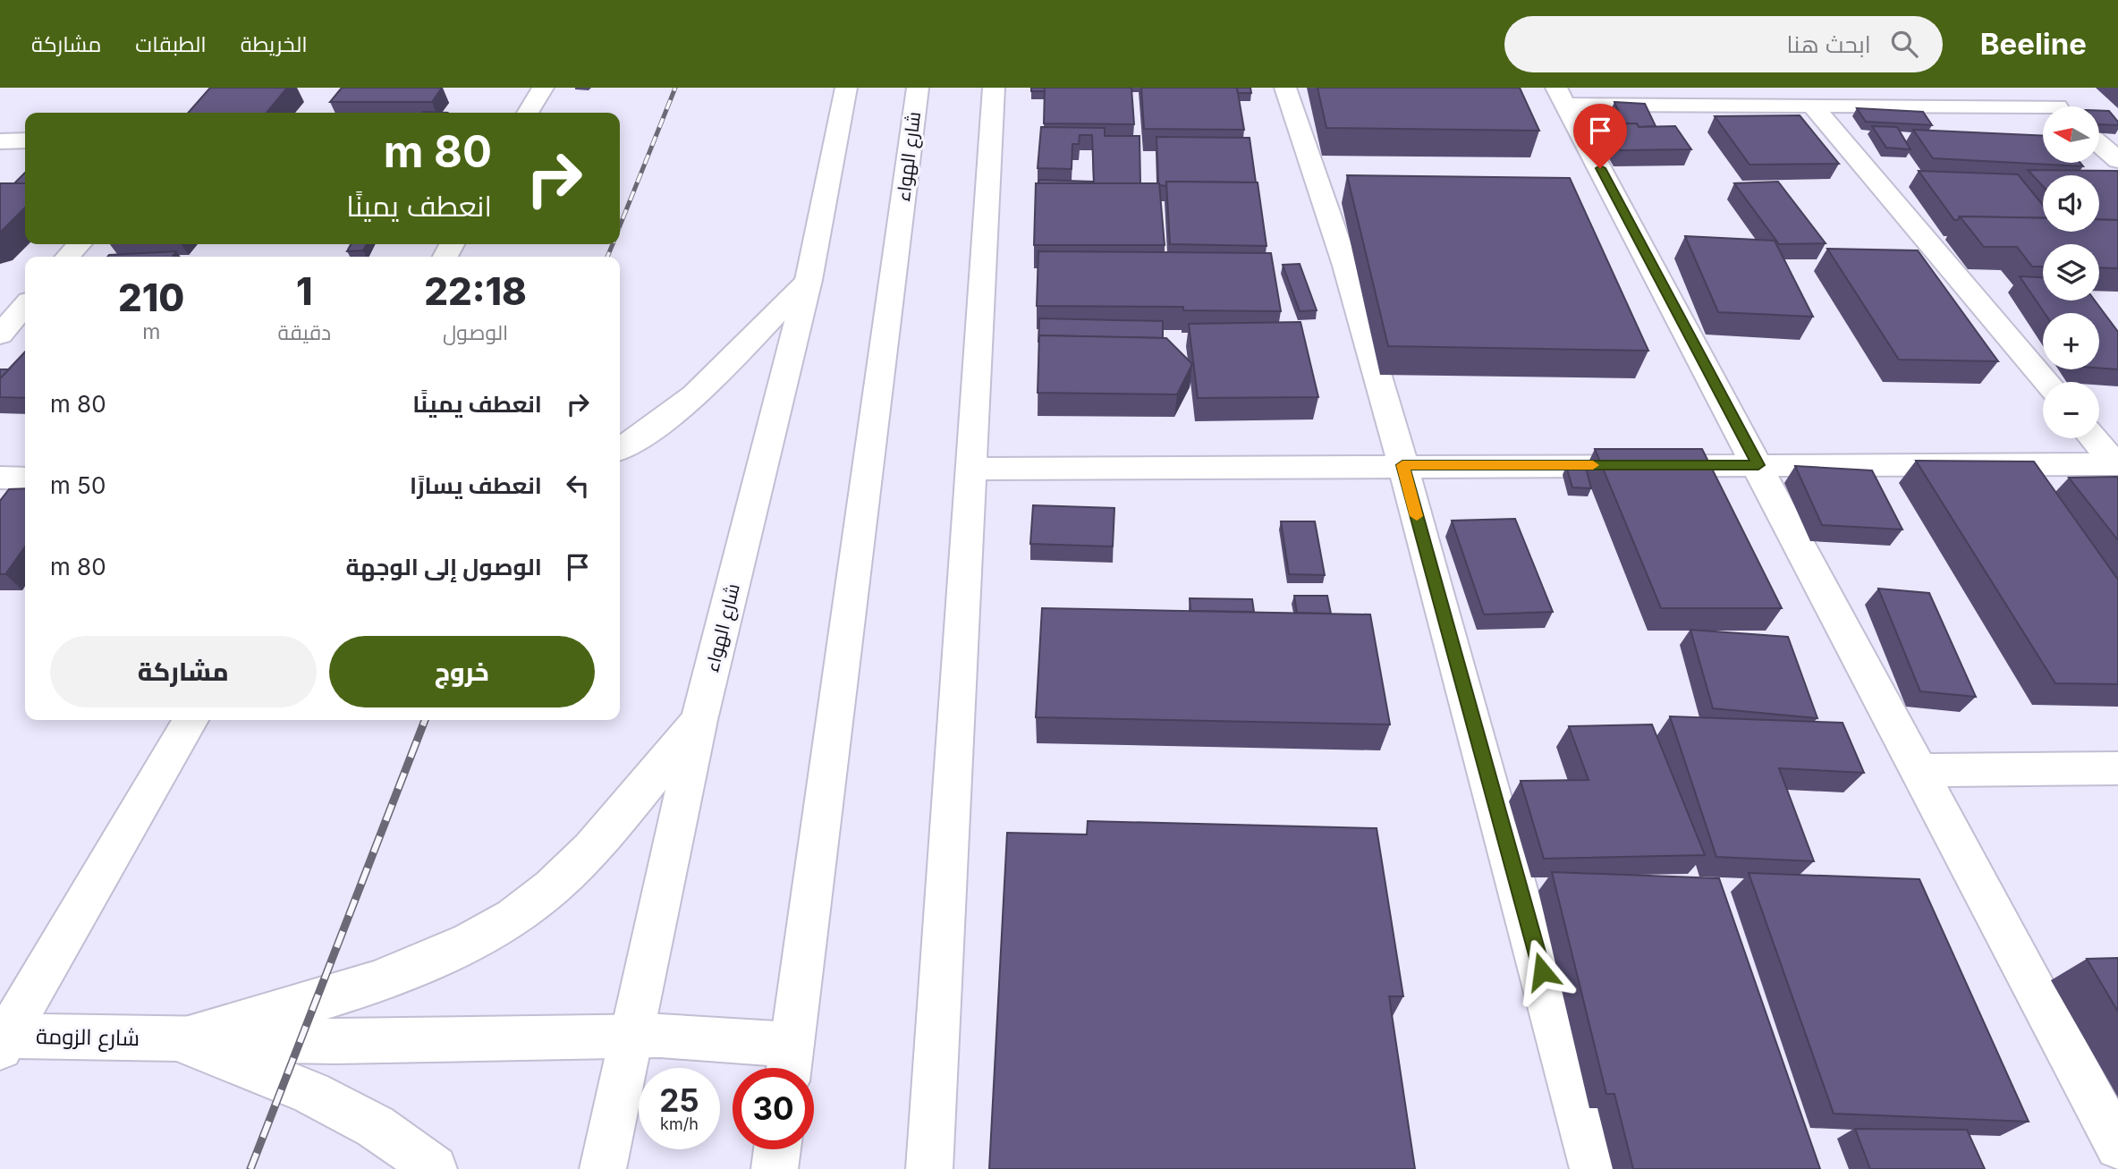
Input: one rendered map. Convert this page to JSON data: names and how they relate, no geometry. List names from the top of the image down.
{
  "streets": {
    "main road": ["شارع الهواء", "شارع الزومة"]
  },
  "crossings": [
    ["شارع الهواء", "شارع الزومة"]
  ],
  "north": "left",
  "page": {
    "header": "Beeline",
    "search": "ابحث هنا",
    "nav": ["الخريطة", "الطبقات", "مشاركة"],
    "map_buttons": ["+", "−"],
    "turn": ["80 m", "انعطف يمينًا"],
    "eta": [
      "22:18",
      "الوصول",
      "1",
      "دقيقة",
      "210",
      "m"
    ],
    "list": [
      {
        "name": "انعطف يمينًا",
        "value": "80 m"
      },
      {
        "name": "انعطف يسارًا",
        "value": "50 m"
      },
      {
        "name": "الوصول إلى الوجهة",
        "value": "80 m"
      }
    ],
    "buttons": ["خروج", "مشاركة"],
    "speed": "25 km/h",
    "limit": "30"
  }
}
